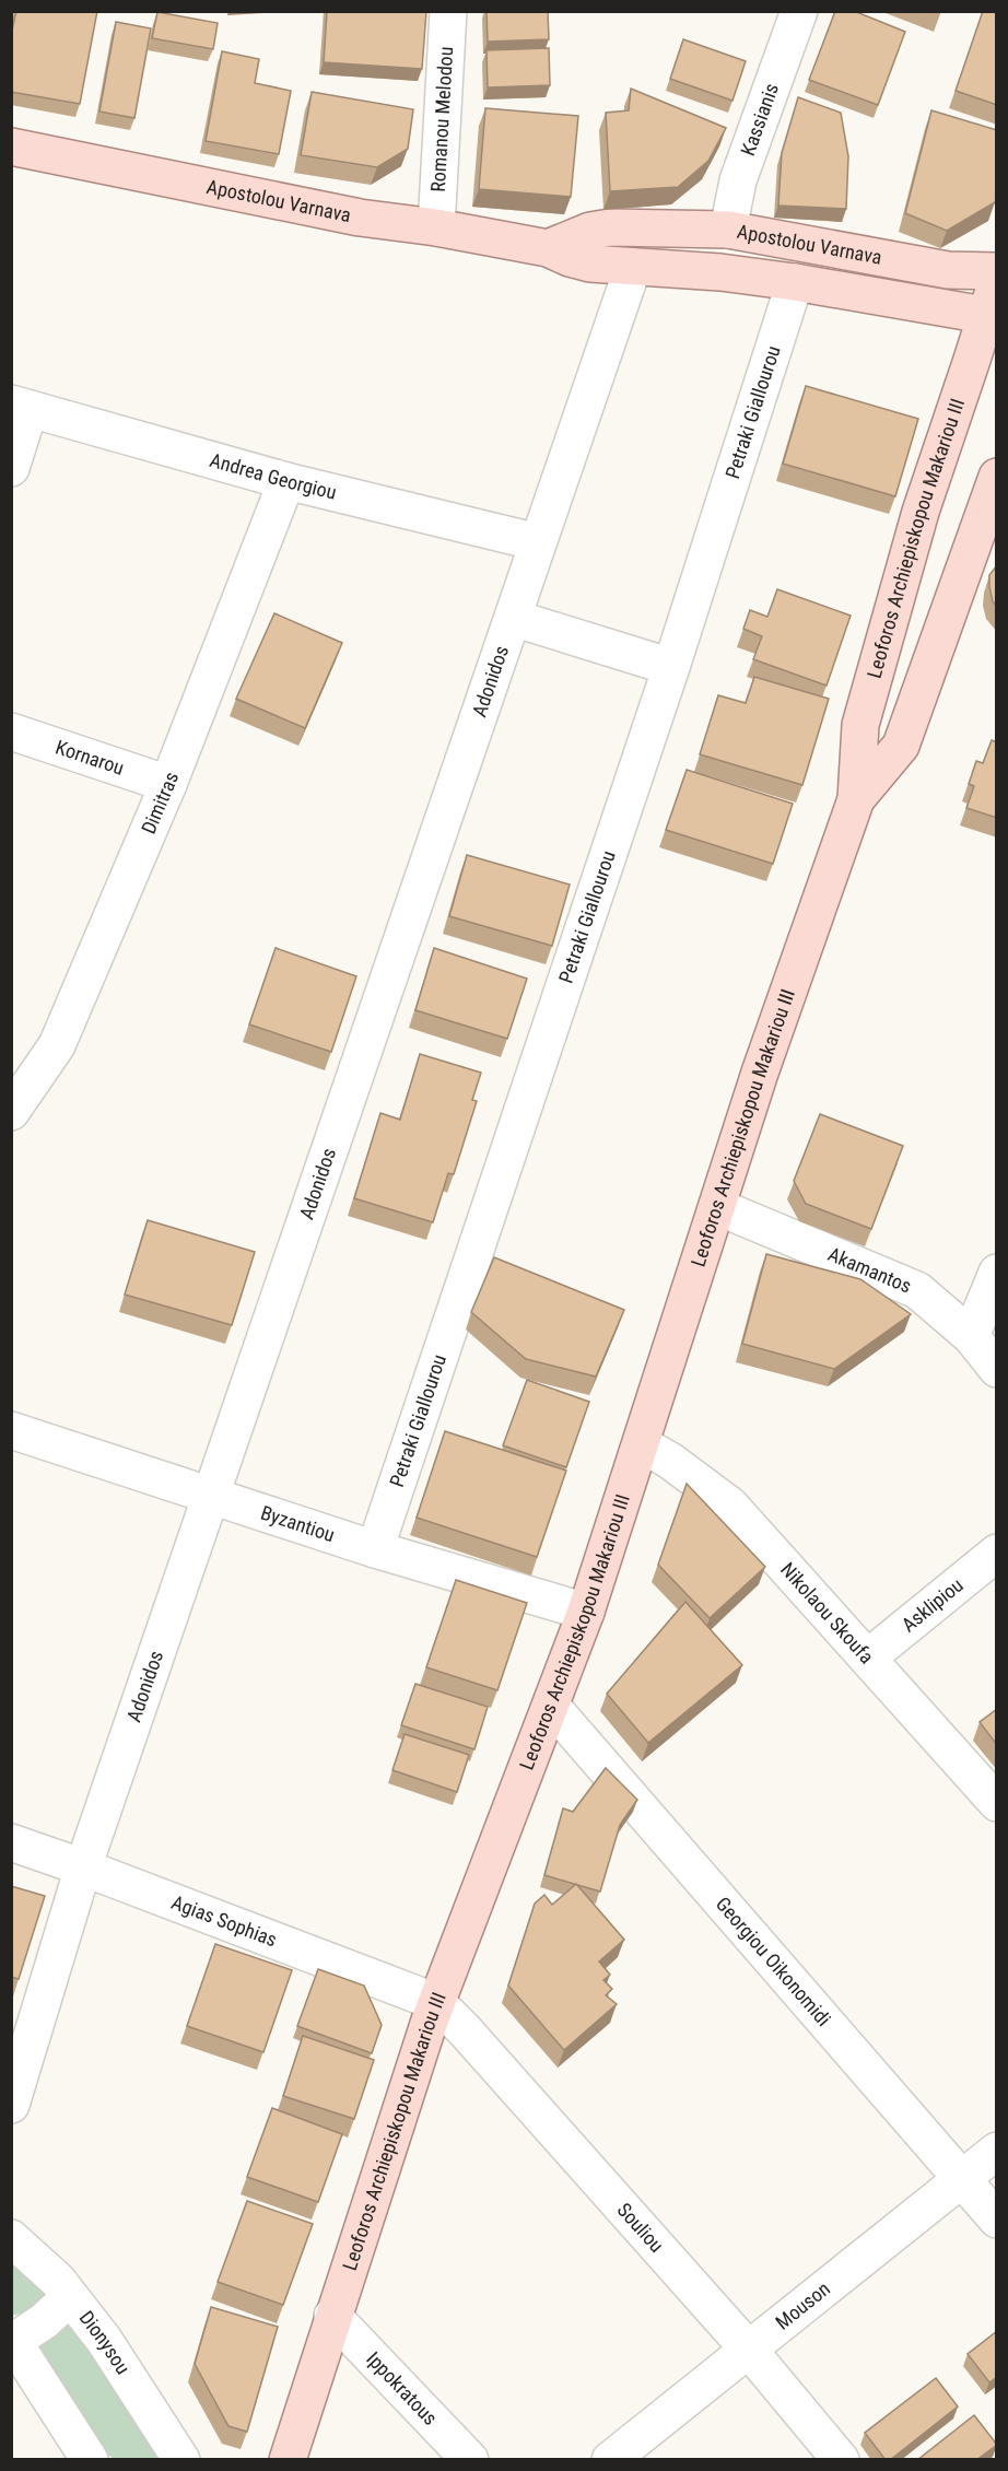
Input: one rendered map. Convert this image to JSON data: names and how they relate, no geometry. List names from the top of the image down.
{
  "streets": {
    "main road": ["Apostolou Varnava", "Leoforos Archiepiskopou Makariou III"],
    "street": [
      "Romanou Melodou",
      "Kassianis",
      "Petraki Giallourou",
      "Andrea Georgiou",
      "Adonidos",
      "Kornarou",
      "Dimitras",
      "Akamantos",
      "Byzantiou",
      "Asklipiou",
      "Nikolaou Skoufa",
      "Agias Sophias",
      "Georgiou Oikonomidi",
      "Souliou",
      "Mouson",
      "Dionysou",
      "Ippokratous"
    ]
  },
  "crossings": [
    ["Romanou Melodou", "Apostolou Varnava"],
    ["Kassianis", "Apostolou Varnava"],
    ["Apostolou Varnava", "Petraki Giallourou"],
    ["Apostolou Varnava", "Leoforos Archiepiskopou Makariou III"],
    ["Apostolou Varnava", "Adonidos"],
    ["Petraki Giallourou", "Byzantiou"],
    ["Andrea Georgiou", "Adonidos"],
    ["Andrea Georgiou", "Dimitras"],
    ["Leoforos Archiepiskopou Makariou III", "Akamantos"],
    ["Leoforos Archiepiskopou Makariou III", "Byzantiou"],
    ["Leoforos Archiepiskopou Makariou III", "Nikolaou Skoufa"],
    ["Leoforos Archiepiskopou Makariou III", "Agias Sophias"],
    ["Leoforos Archiepiskopou Makariou III", "Georgiou Oikonomidi"],
    ["Leoforos Archiepiskopou Makariou III", "Souliou"],
    ["Leoforos Archiepiskopou Makariou III", "Ippokratous"],
    ["Adonidos", "Byzantiou"],
    ["Adonidos", "Agias Sophias"],
    ["Kornarou", "Dimitras"],
    ["Asklipiou", "Nikolaou Skoufa"],
    ["Agias Sophias", "Souliou"],
    ["Georgiou Oikonomidi", "Mouson"],
    ["Souliou", "Mouson"]
  ]
}
